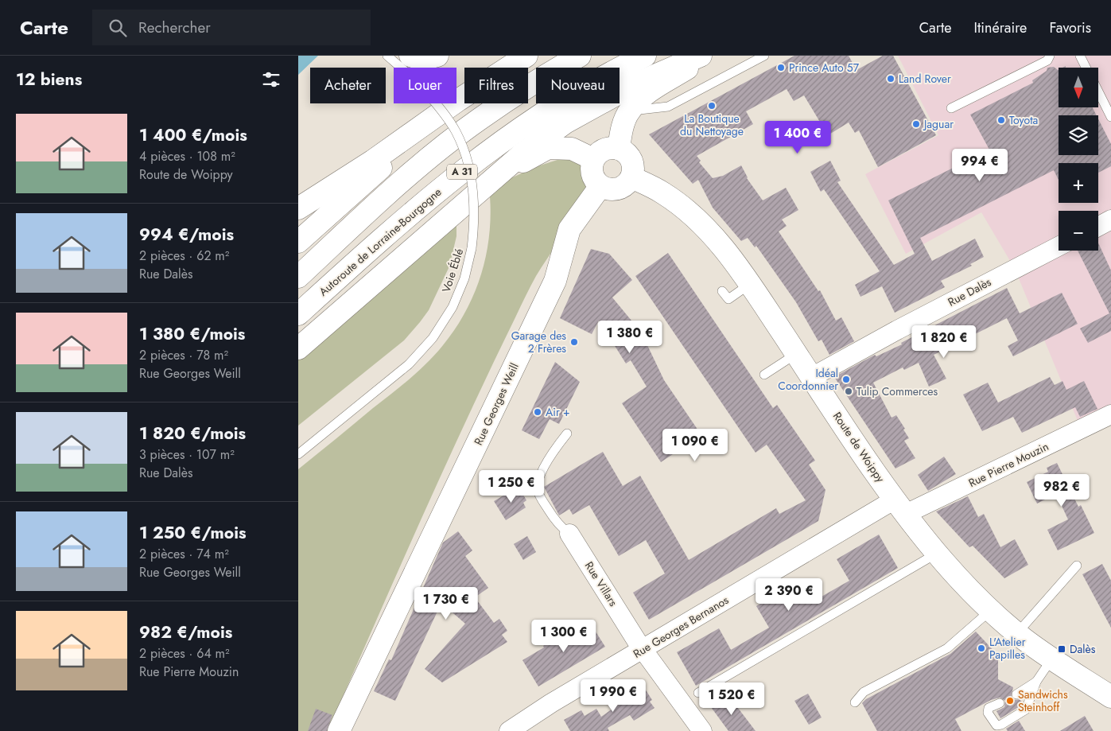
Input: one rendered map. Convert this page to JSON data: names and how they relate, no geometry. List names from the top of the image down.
{
  "streets": {
    "main road": [
      "A 31",
      "Autoroute de Lorraine-Bourgogne",
      "Rue Georges Weill",
      "Route de Woippy"
    ],
    "street": [
      "Rue Dalès",
      "Rue Pierre Mouzin",
      "Rue Villars",
      "Rue Georges Bernanos"
    ],
    "lane": ["Voie Éblé"]
  },
  "crossings": [
    ["Rue Dalès", "Route de Woippy"],
    ["Rue Georges Weill", "Route de Woippy"],
    ["Route de Woippy", "Rue Pierre Mouzin"],
    ["Route de Woippy", "Rue Georges Bernanos"],
    ["Rue Pierre Mouzin", "Rue Georges Bernanos"],
    ["Rue Villars", "Rue Georges Bernanos"]
  ],
  "places": {
    "other": [
      "Prince Auto 57",
      "Land Rover",
      "La Boutique du Nettoyage",
      "Toyota",
      "Jaguar",
      "Garage des 2 Frères",
      "Idéal Coordonnier",
      "Tulip Commerces",
      "Air +",
      "L'Atelier Papilles",
      "Sandwichs Steinhoff"
    ],
    "transit": ["Dalès"]
  },
  "north": "bottom",
  "page": {
    "header": "Carte",
    "search": "Rechercher",
    "nav": ["Carte", "Itinéraire", "Favoris"],
    "heading": "12 biens",
    "map_buttons": ["+", "−"],
    "chip": [
      "Acheter",
      "Louer",
      "Filtres",
      "Nouveau"
    ],
    "list": [
      {
        "name": "1 400 €/mois",
        "note": "4 pièces · 108 m² · Route de Woippy"
      },
      {
        "name": "994 €/mois",
        "note": "2 pièces · 62 m² · Rue Dalès"
      },
      {
        "name": "1 380 €/mois",
        "note": "2 pièces · 78 m² · Rue Georges Weill"
      },
      {
        "name": "1 820 €/mois",
        "note": "3 pièces · 107 m² · Rue Dalès"
      },
      {
        "name": "1 250 €/mois",
        "note": "2 pièces · 74 m² · Rue Georges Weill"
      },
      {
        "name": "982 €/mois",
        "note": "2 pièces · 64 m² · Rue Pierre Mouzin"
      }
    ],
    "price": [
      "1 400 €",
      "994 €",
      "1 380 €",
      "1 820 €",
      "1 090 €",
      "1 250 €",
      "982 €",
      "2 390 €",
      "1 730 €",
      "1 300 €",
      "1 990 €",
      "1 520 €"
    ]
  }
}
